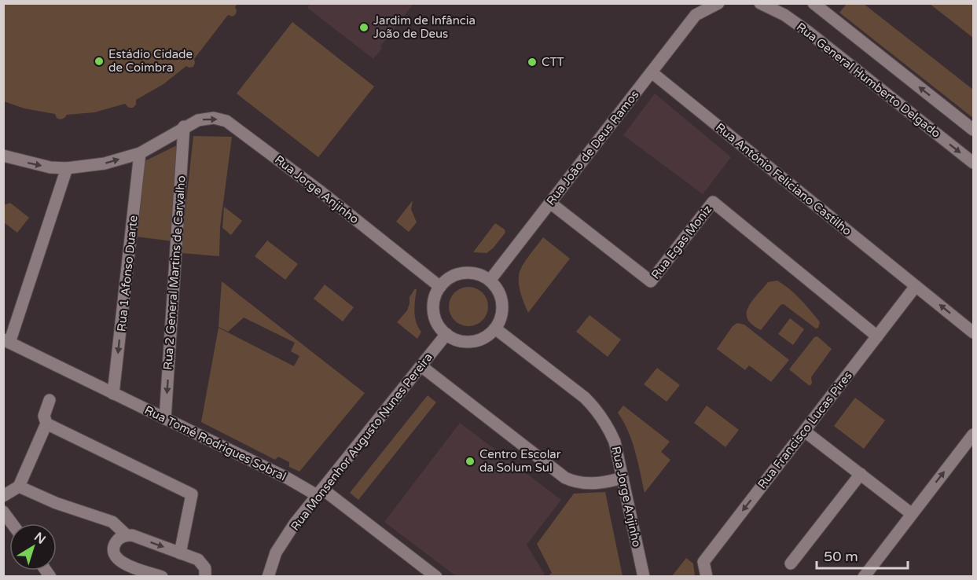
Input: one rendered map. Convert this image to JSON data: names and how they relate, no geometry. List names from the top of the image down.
{
  "streets": {
    "street": [
      "Rua General Humberto Delgado",
      "Rua João de Deus Ramos",
      "Rua António Feliciano Castilho",
      "Rua Jorge Anjinho",
      "Rua Egas Moniz",
      "Rua 2 General Martins de Carvalho",
      "Rua 1 Afonso Duarte",
      "Rua Francisco Lucas Pires",
      "Rua Monsenhor Augusto Nunes Pereira",
      "Rua Tomé Rodrigues Sobral"
    ]
  },
  "crossings": [
    ["Rua João de Deus Ramos", "Rua António Feliciano Castilho"],
    ["Rua João de Deus Ramos", "Rua Jorge Anjinho"],
    ["Rua João de Deus Ramos", "Rua Egas Moniz"],
    ["Rua João de Deus Ramos", "Rua Monsenhor Augusto Nunes Pereira"],
    ["Rua António Feliciano Castilho", "Rua Francisco Lucas Pires"],
    ["Rua Jorge Anjinho", "Rua 2 General Martins de Carvalho"],
    ["Rua Jorge Anjinho", "Rua 1 Afonso Duarte"],
    ["Rua Jorge Anjinho", "Rua Monsenhor Augusto Nunes Pereira"],
    ["Rua Egas Moniz", "Rua Francisco Lucas Pires"],
    ["Rua 2 General Martins de Carvalho", "Rua Tomé Rodrigues Sobral"],
    ["Rua 1 Afonso Duarte", "Rua Tomé Rodrigues Sobral"],
    ["Rua Monsenhor Augusto Nunes Pereira", "Rua Tomé Rodrigues Sobral"]
  ],
  "one_way": ["Rua Jorge Anjinho", "Rua 2 General Martins de Carvalho"],
  "places": [
    "Jardim de Infância João de Deus",
    "Estádio Cidade de Coimbra",
    "CTT",
    "Centro Escolar da Solum Sul"
  ],
  "scale_bar": "50 m",
  "north": "top right"
}
